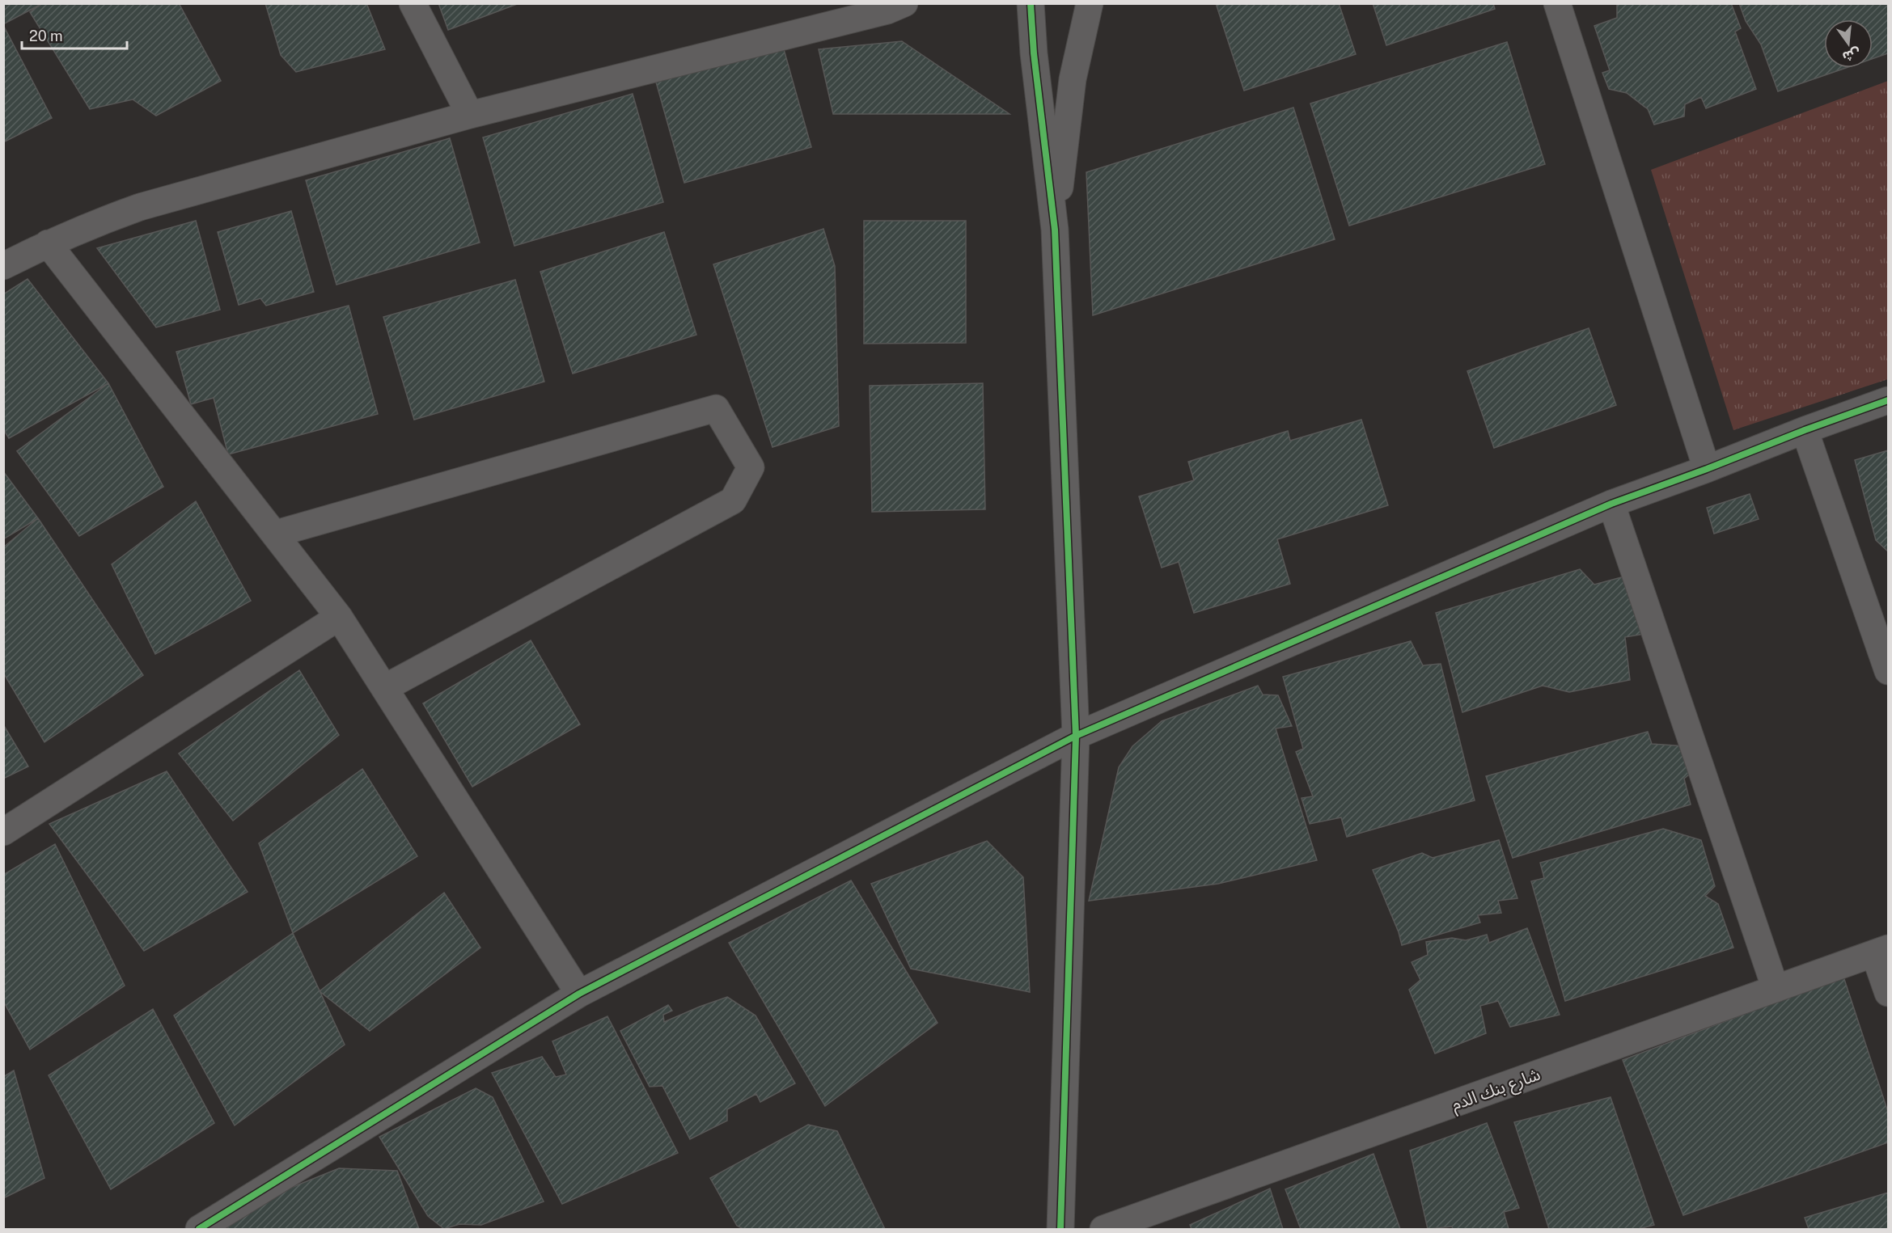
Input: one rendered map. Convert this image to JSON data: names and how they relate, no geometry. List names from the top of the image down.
{
  "streets": {
    "street": ["شارع بنك الدم"]
  },
  "scale_bar": "20 m",
  "north": "bottom"
}
